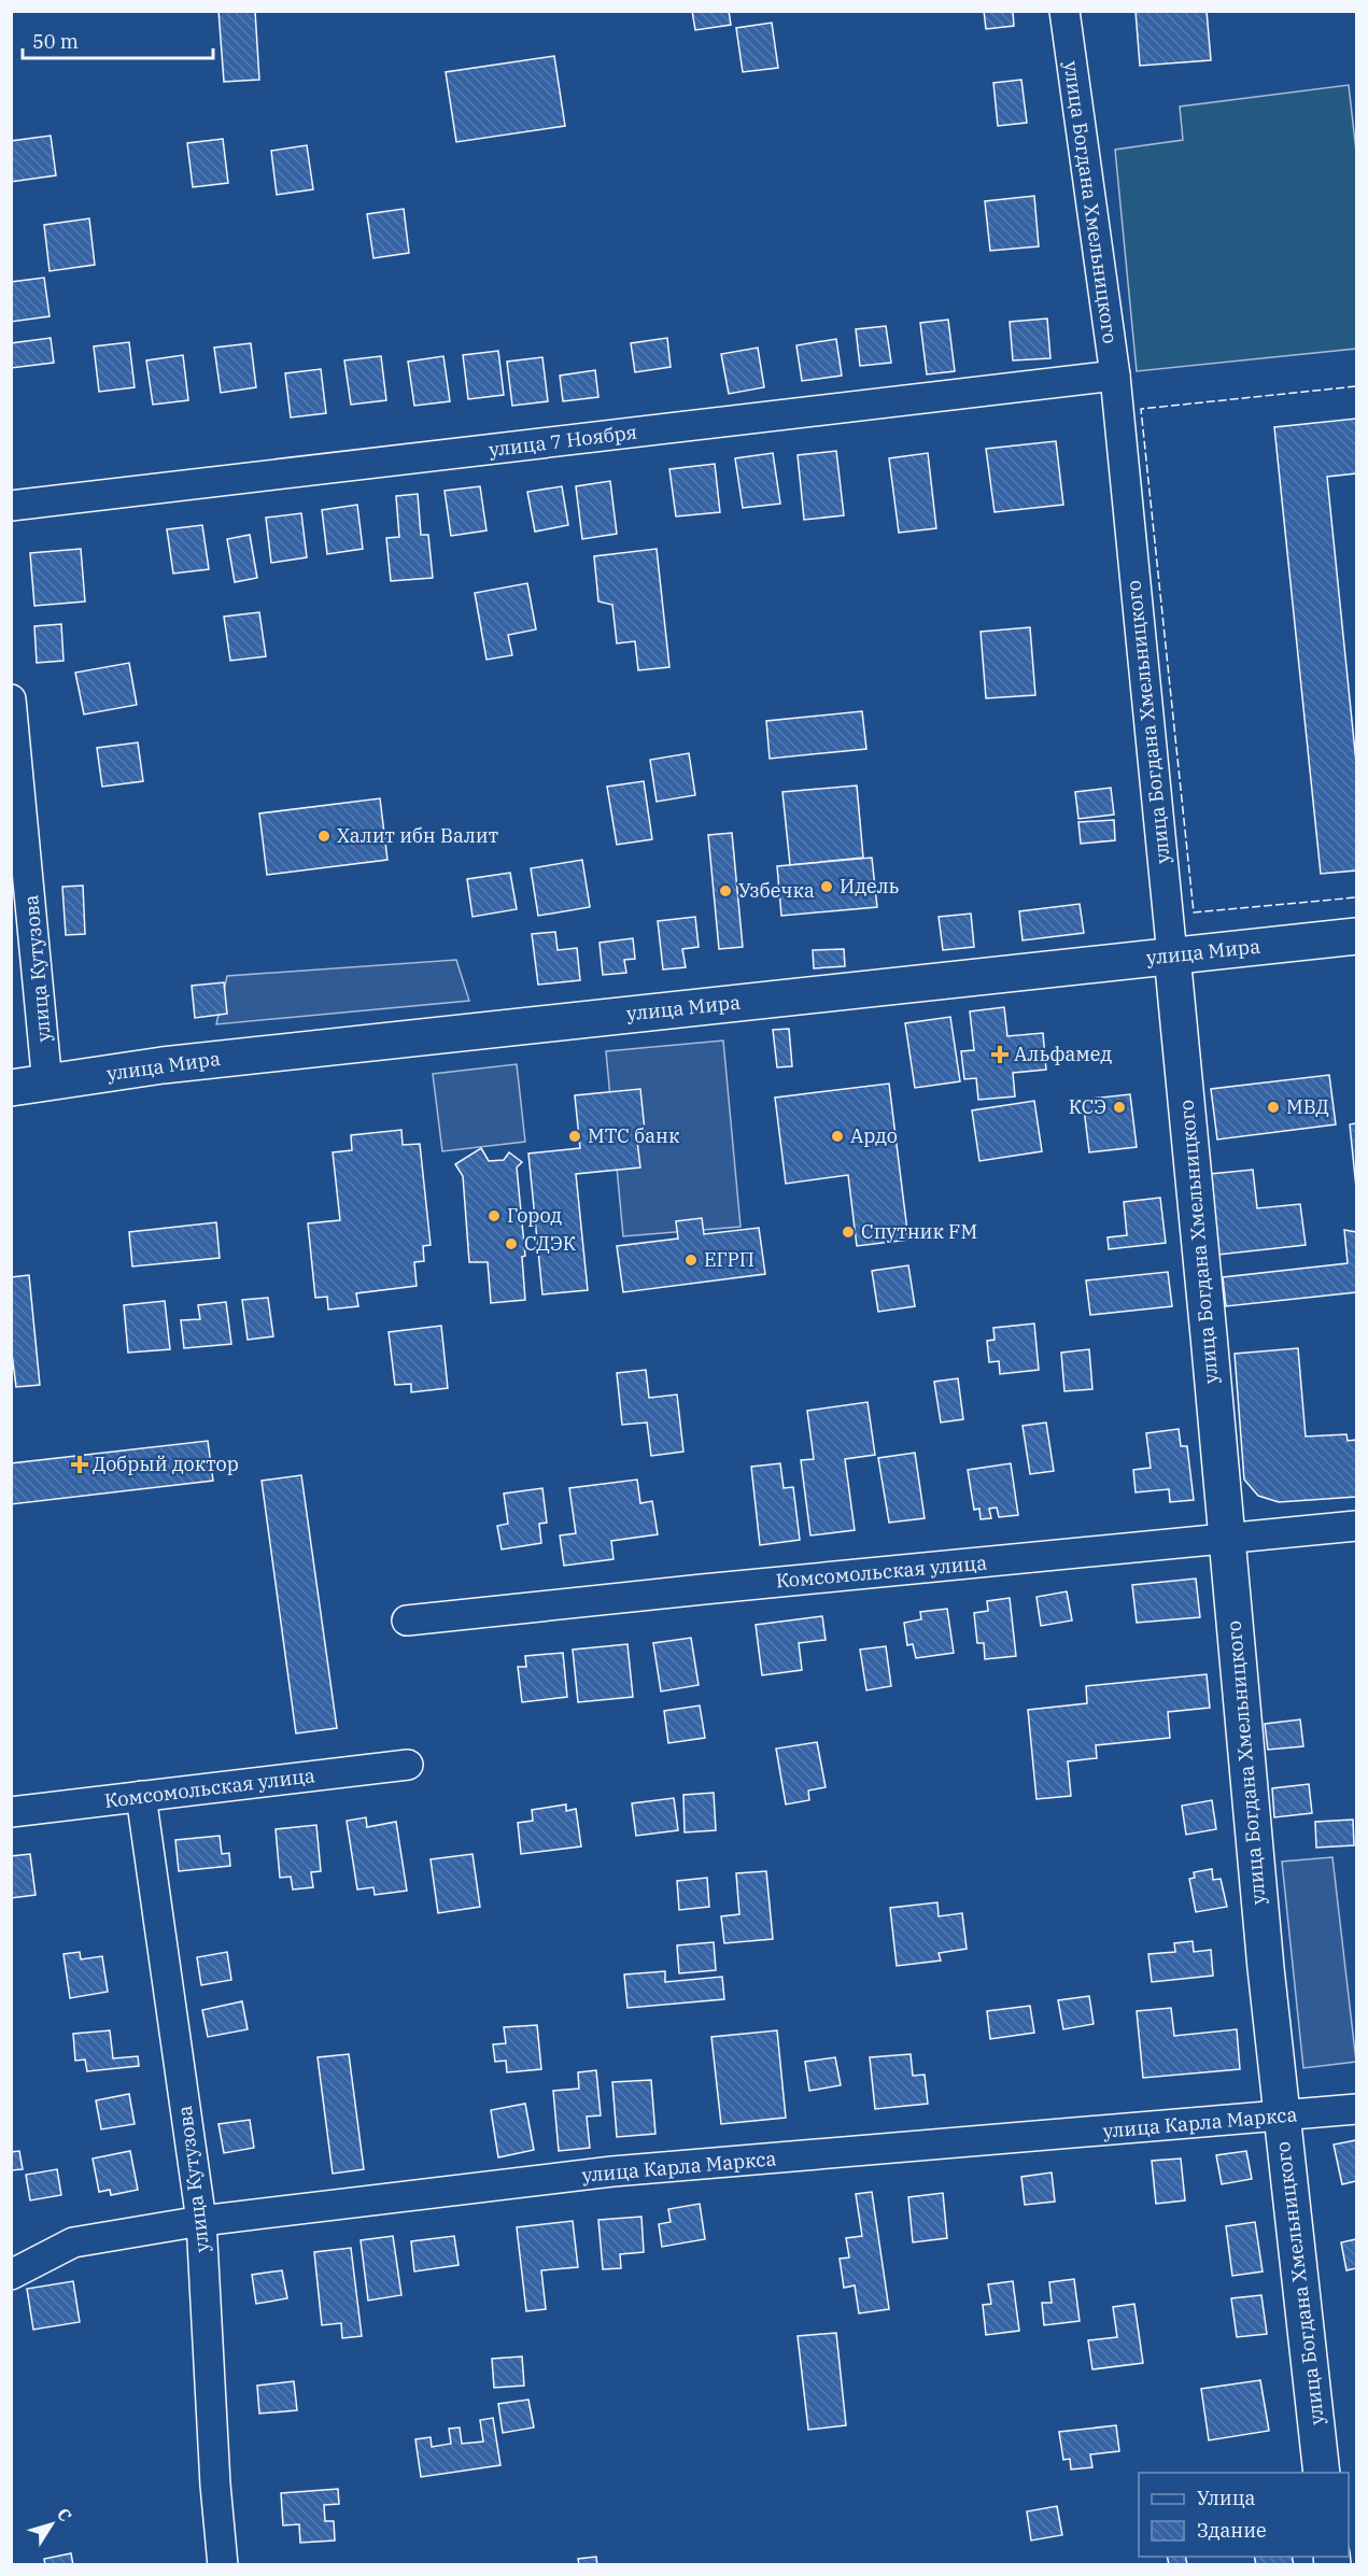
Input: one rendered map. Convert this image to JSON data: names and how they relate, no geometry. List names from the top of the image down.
{
  "streets": {
    "main road": ["улица Богдана Хмельницкого", "улица Мира"],
    "street": [
      "улица 7 Ноября",
      "улица Кутузова",
      "Комсомольская улица",
      "улица Карла Маркса"
    ]
  },
  "crossings": [
    ["улица Богдана Хмельницкого", "улица 7 Ноября"],
    ["улица Богдана Хмельницкого", "улица Мира"],
    ["улица Богдана Хмельницкого", "Комсомольская улица"],
    ["улица Богдана Хмельницкого", "улица Карла Маркса"],
    ["улица Мира", "улица Кутузова"],
    ["улица Кутузова", "Комсомольская улица"],
    ["улица Кутузова", "улица Карла Маркса"]
  ],
  "places": {
    "other": [
      "Халит ибн Валит",
      "Идель",
      "Узбечка",
      "КСЭ",
      "МВД",
      "МТС банк",
      "Ардо",
      "Город",
      "Спутник FM",
      "СДЭК",
      "ЕГРП"
    ],
    "health": ["Альфамед", "Добрый доктор"]
  },
  "legend": ["Улица", "Здание"],
  "scale_bar": "50 m",
  "north": "top right"
}
